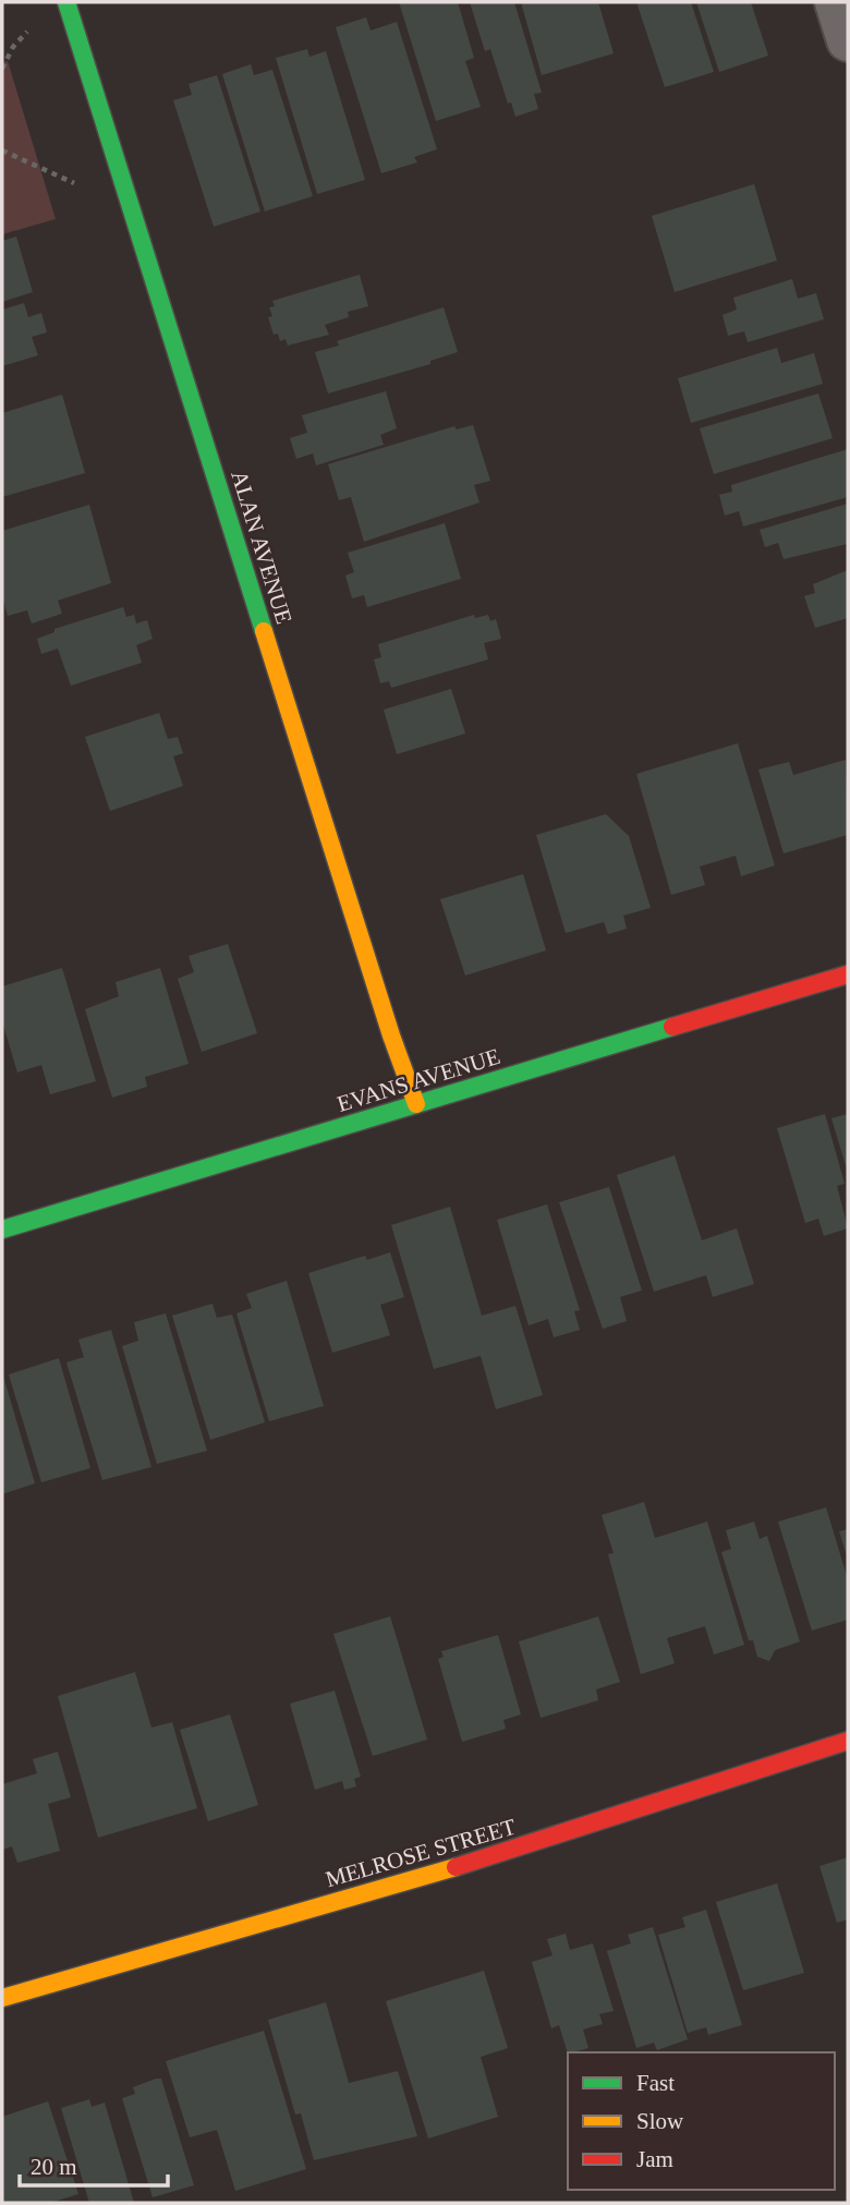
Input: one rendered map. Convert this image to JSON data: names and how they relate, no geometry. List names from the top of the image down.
{
  "streets": {
    "street": ["ALAN AVENUE", "EVANS AVENUE", "MELROSE STREET"]
  },
  "crossings": [
    ["ALAN AVENUE", "EVANS AVENUE"]
  ],
  "legend": ["Fast", "Slow", "Jam"],
  "scale_bar": "20 m"
}
